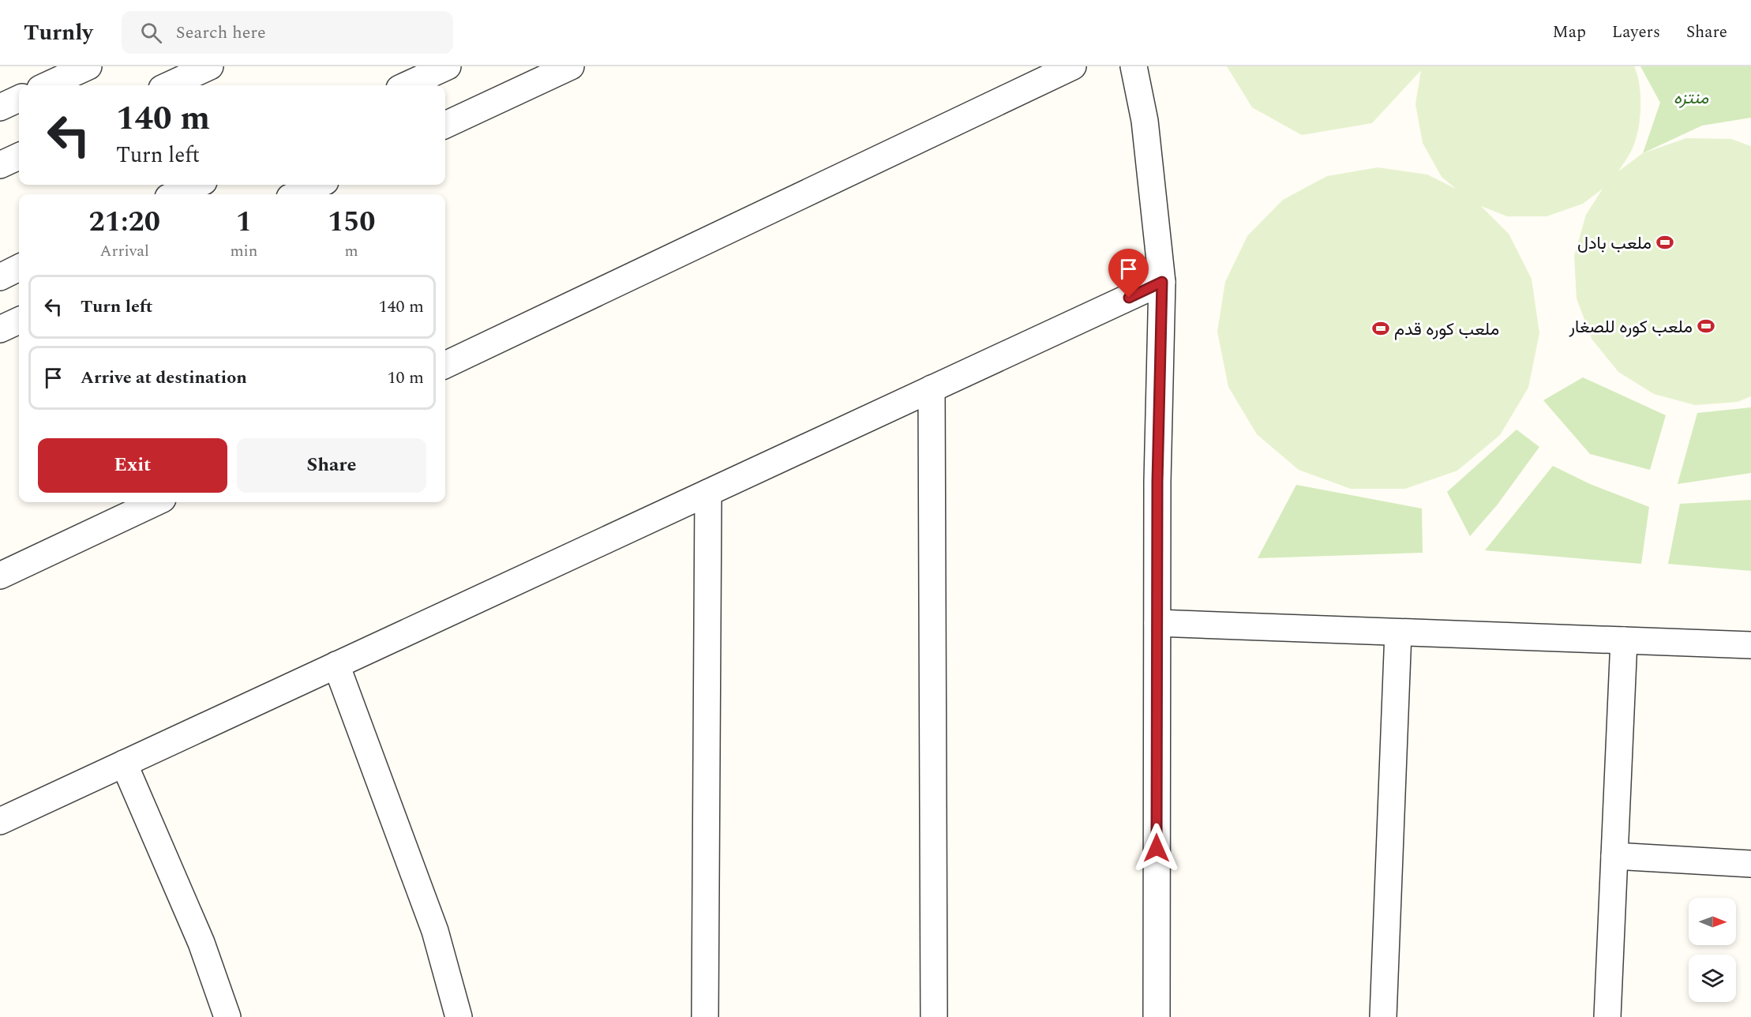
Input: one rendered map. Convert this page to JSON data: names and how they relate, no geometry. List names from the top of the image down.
{
  "parks": ["منتزه"],
  "places": {
    "sports": ["ملعب بادل", "ملعب كوره للصغار", "ملعب كوره قدم"]
  },
  "north": "right",
  "page": {
    "header": "Turnly",
    "search": "Search here",
    "nav": ["Map", "Layers", "Share"],
    "turn": ["140 m", "Turn left"],
    "eta": [
      "21:20",
      "Arrival",
      "1",
      "min",
      "150",
      "m"
    ],
    "list": [
      {
        "name": "Turn left",
        "value": "140 m"
      },
      {
        "name": "Arrive at destination",
        "value": "10 m"
      }
    ],
    "buttons": ["Exit", "Share"]
  }
}
